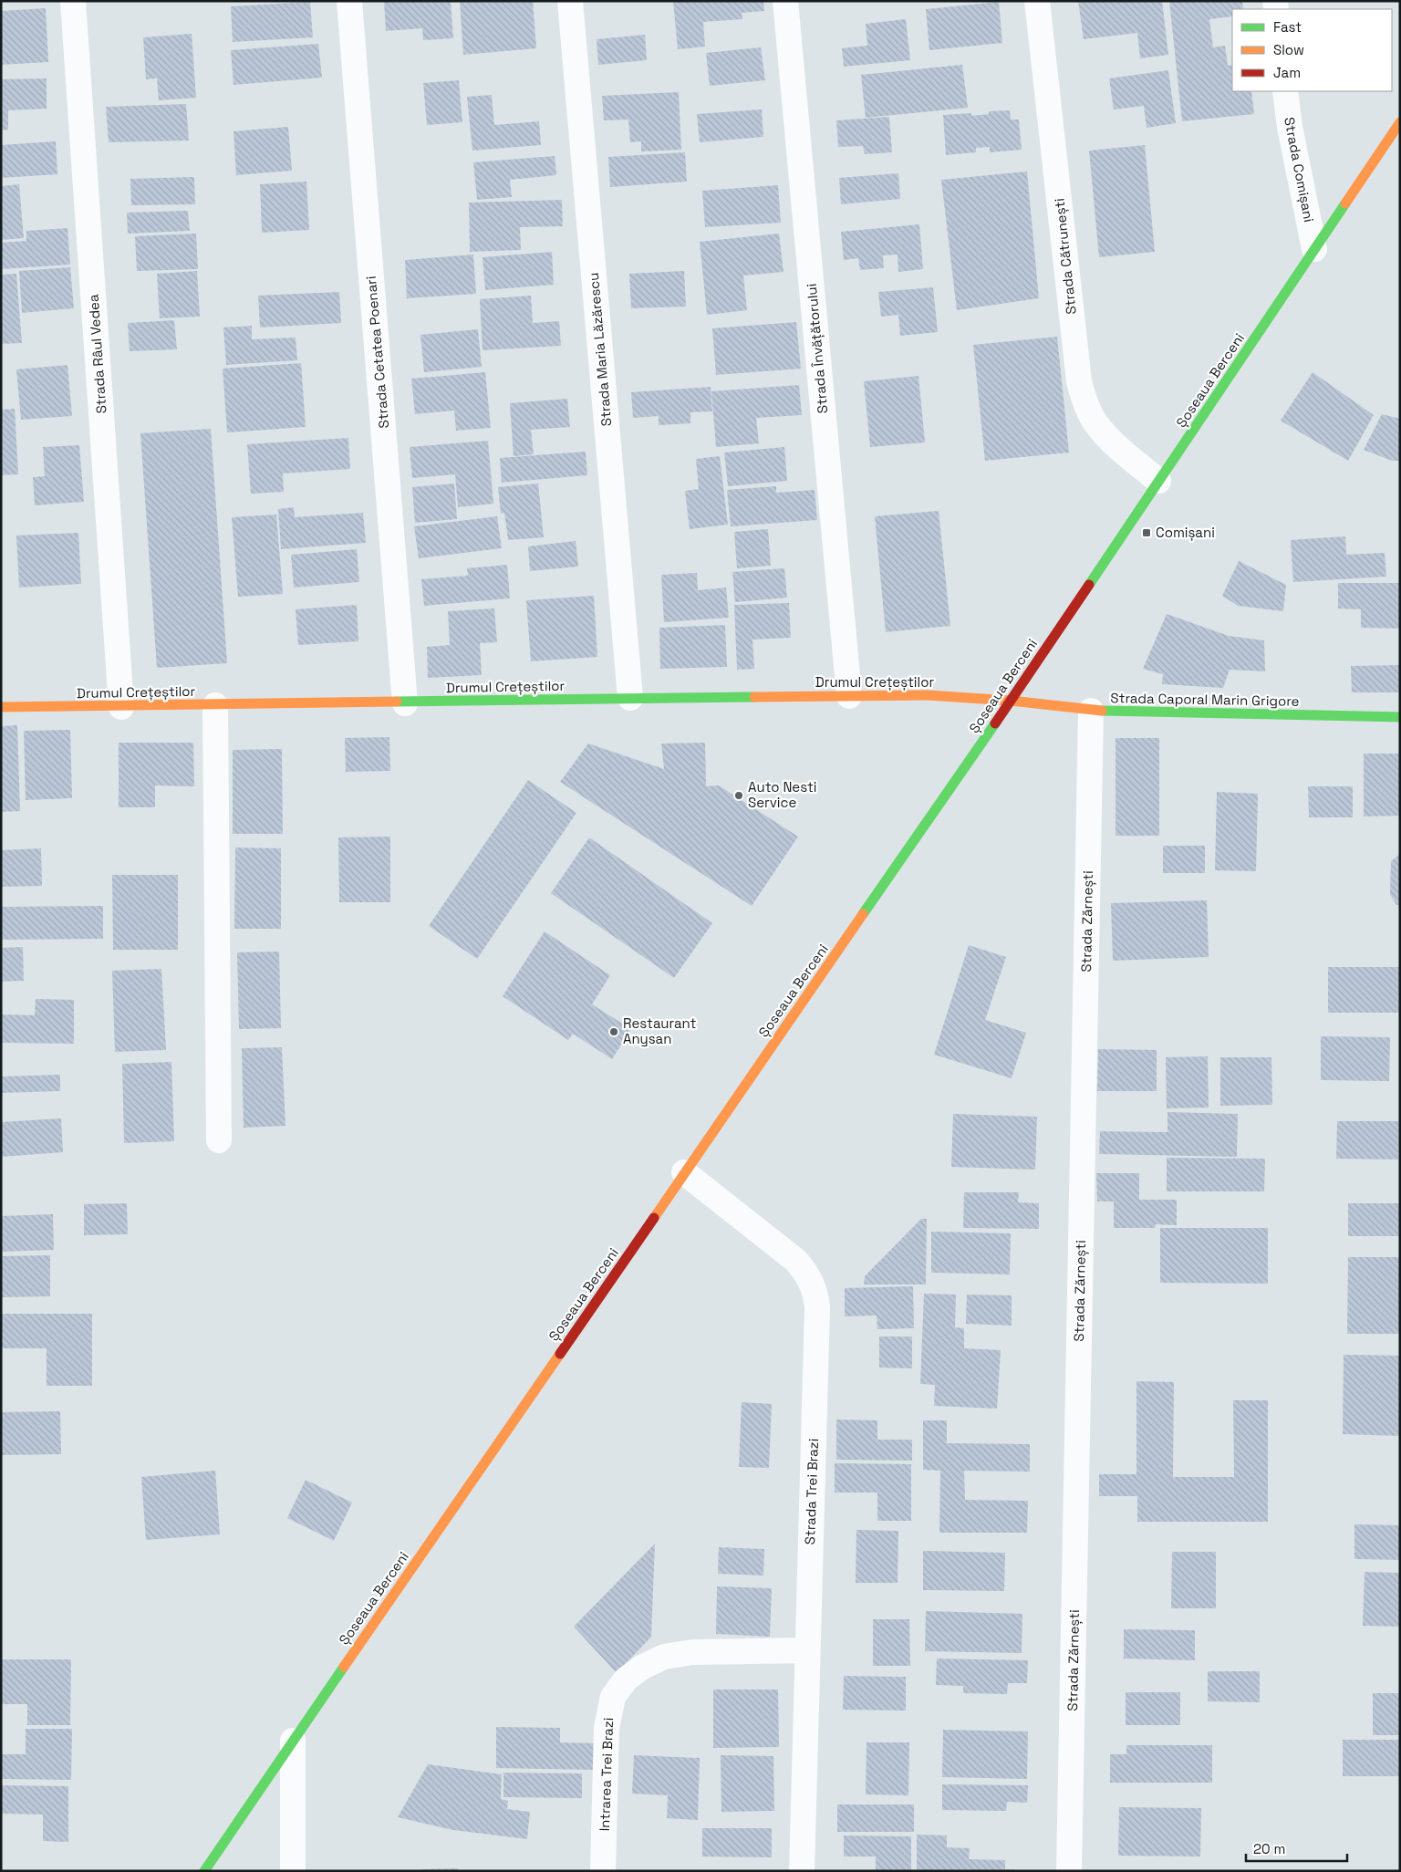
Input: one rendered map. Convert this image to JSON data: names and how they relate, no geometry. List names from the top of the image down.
{
  "streets": {
    "main road": ["Șoseaua Berceni", "Drumul Crețeștilor", "Strada Caporal Marin Grigore"],
    "street": [
      "Strada Comișani",
      "Strada Cătrunești",
      "Strada Învățătorului",
      "Strada Maria Lăzărescu",
      "Strada Cetatea Poenari",
      "Strada Râul Vedea",
      "Strada Zărnești",
      "Strada Trei Brazi",
      "Intrarea Trei Brazi"
    ]
  },
  "crossings": [
    ["Strada Comișani", "Șoseaua Berceni"],
    ["Strada Cătrunești", "Șoseaua Berceni"],
    ["Strada Învățătorului", "Drumul Crețeștilor"],
    ["Strada Maria Lăzărescu", "Drumul Crețeștilor"],
    ["Strada Cetatea Poenari", "Drumul Crețeștilor"],
    ["Strada Râul Vedea", "Drumul Crețeștilor"],
    ["Șoseaua Berceni", "Drumul Crețeștilor"],
    ["Șoseaua Berceni", "Strada Caporal Marin Grigore"],
    ["Șoseaua Berceni", "Strada Trei Brazi"],
    ["Drumul Crețeștilor", "Strada Caporal Marin Grigore"],
    ["Strada Caporal Marin Grigore", "Strada Zărnești"],
    ["Strada Trei Brazi", "Intrarea Trei Brazi"]
  ],
  "places": {
    "transit": ["Comișani"],
    "other": ["Auto Nesti Service", "Restaurant Anysan"]
  },
  "legend": ["Fast", "Slow", "Jam"],
  "scale_bar": "20 m"
}
